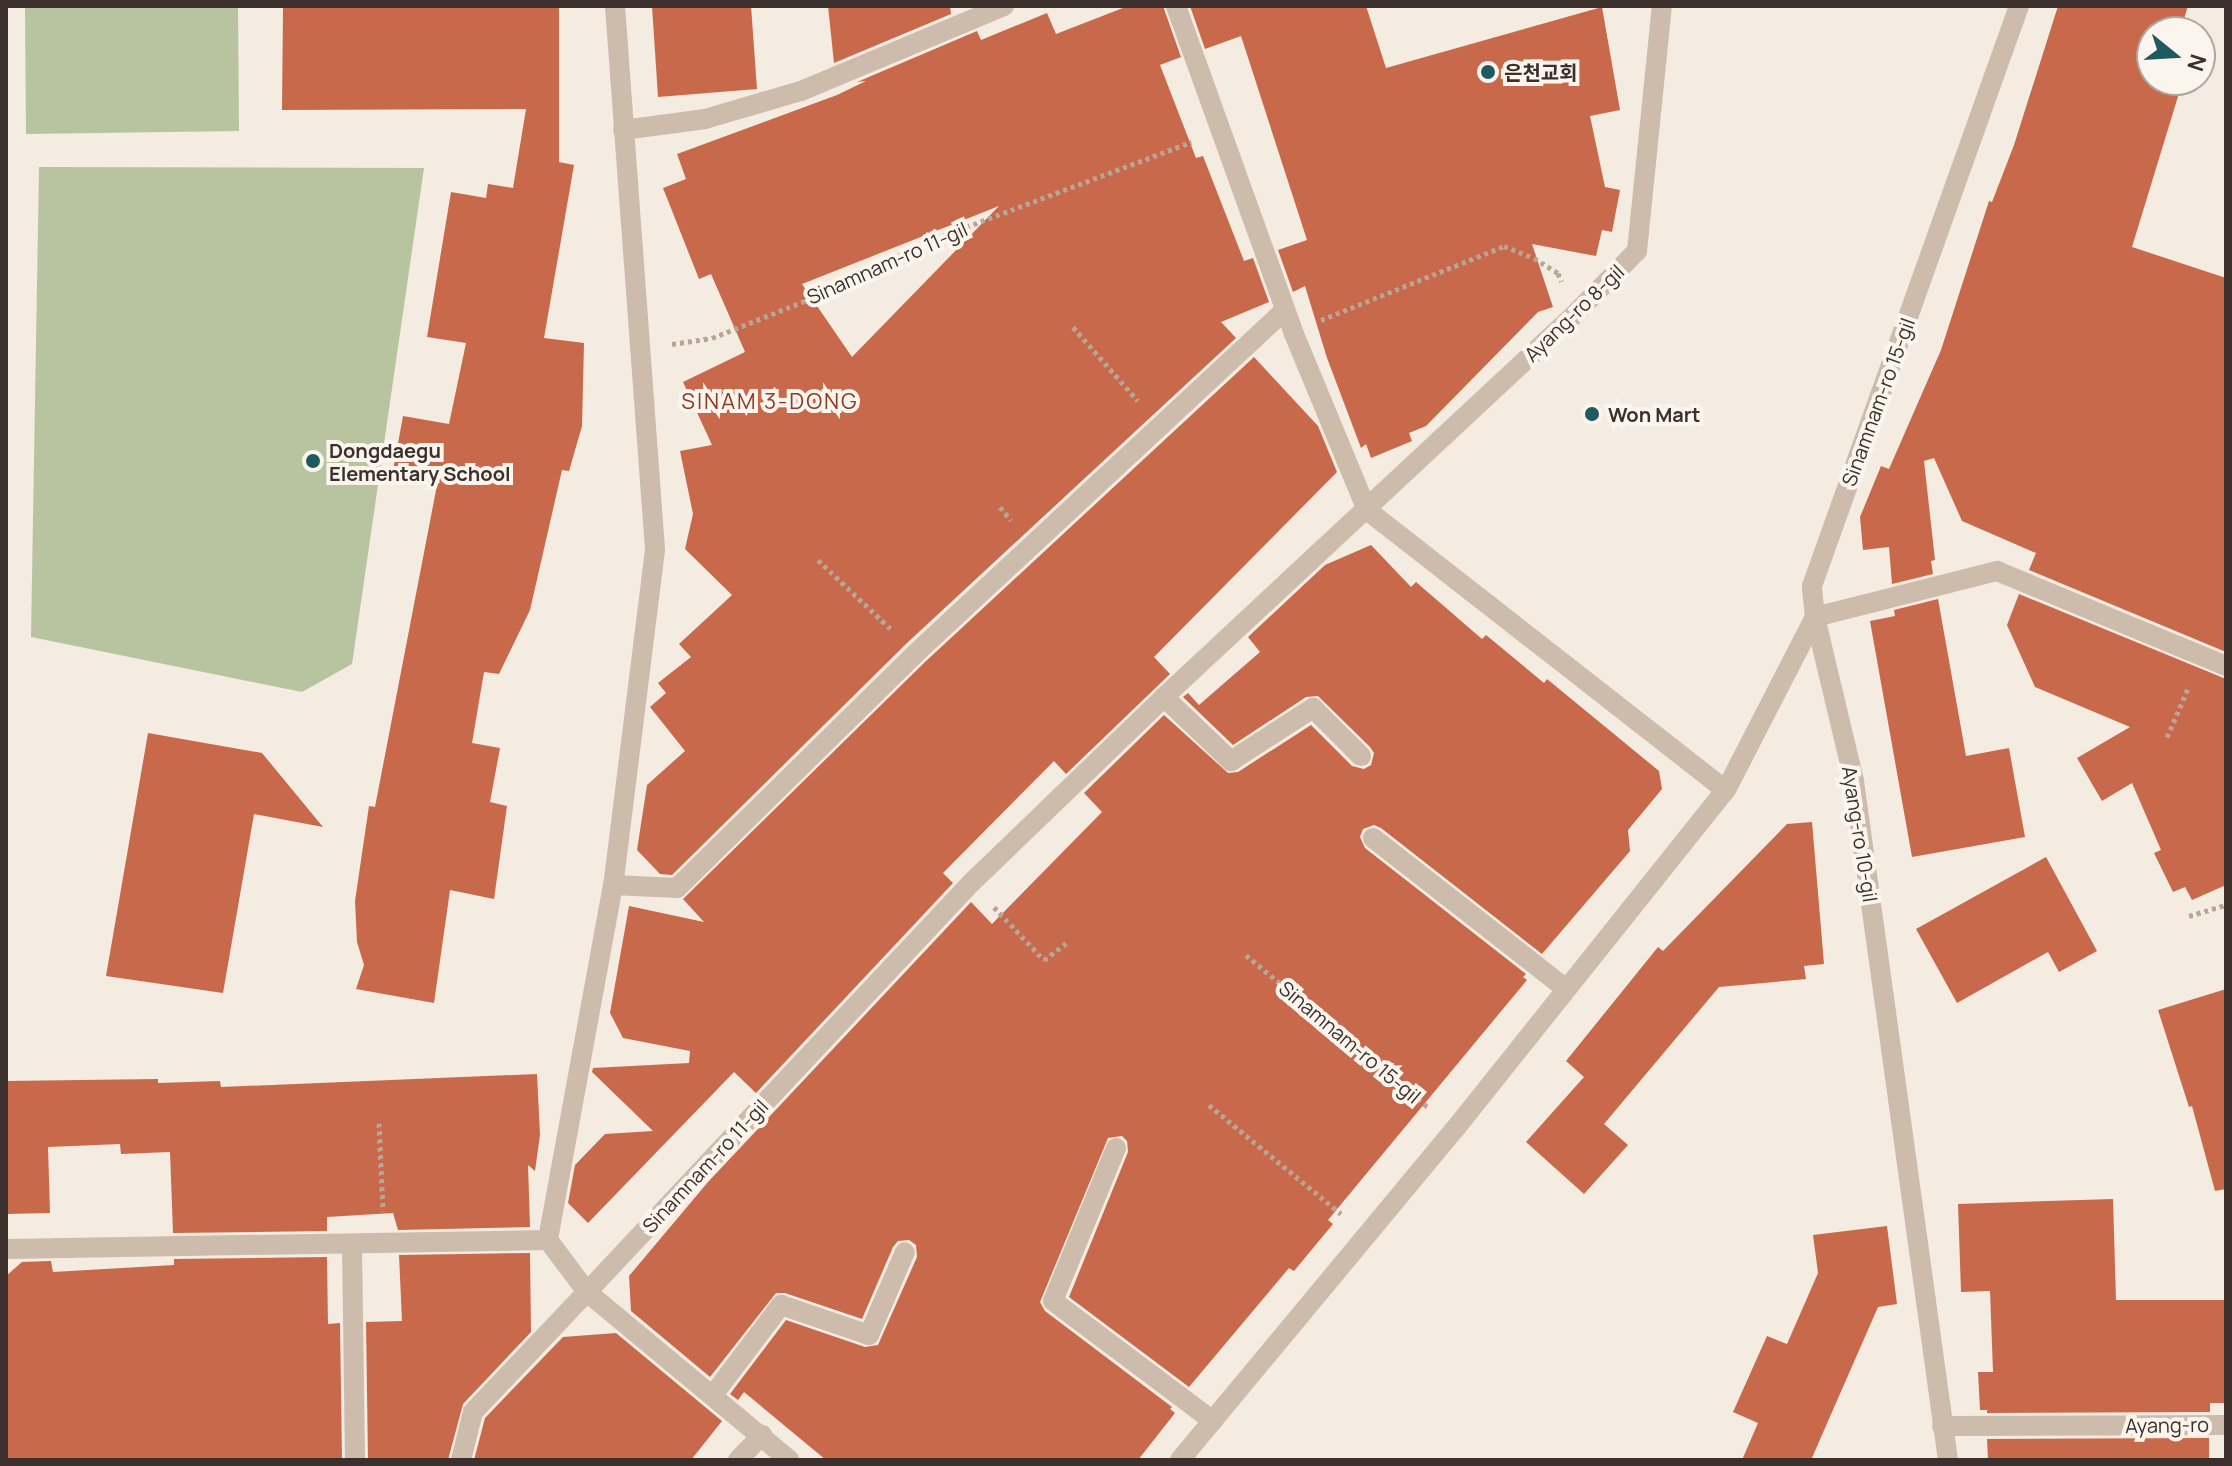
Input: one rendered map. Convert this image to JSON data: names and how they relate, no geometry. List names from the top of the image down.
{
  "streets": {
    "street": [
      "Sinamnam-ro 11-gil",
      "Ayang-ro 8-gil",
      "Sinamnam-ro 15-gil",
      "Ayang-ro 10-gil",
      "Ayang-ro"
    ]
  },
  "crossings": [
    ["Sinamnam-ro 11-gil", "Ayang-ro 8-gil"],
    ["Sinamnam-ro 15-gil", "Ayang-ro 10-gil"],
    ["Ayang-ro 10-gil", "Ayang-ro"]
  ],
  "districts": ["SINAM 3-DONG"],
  "places": ["은천교회", "Won Mart", "Dongdaegu Elementary School"],
  "north": "right"
}
